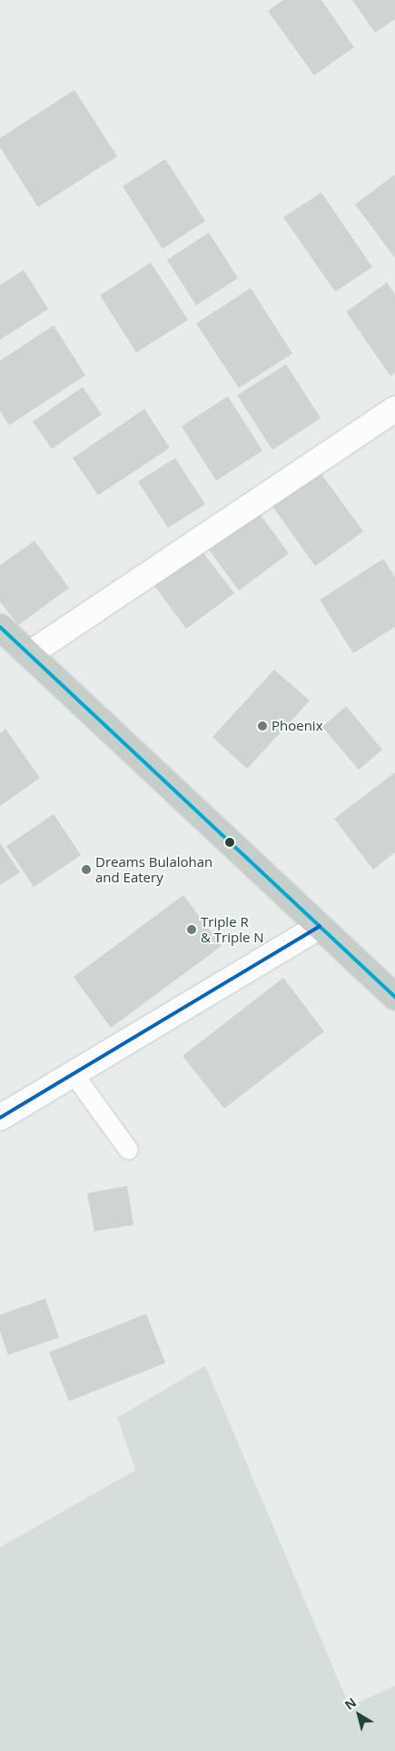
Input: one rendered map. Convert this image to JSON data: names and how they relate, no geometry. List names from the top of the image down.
{
  "places": ["Phoenix", "Dreams Bulalohan and Eatery", "Triple R & Triple N"],
  "north": "top left"
}
